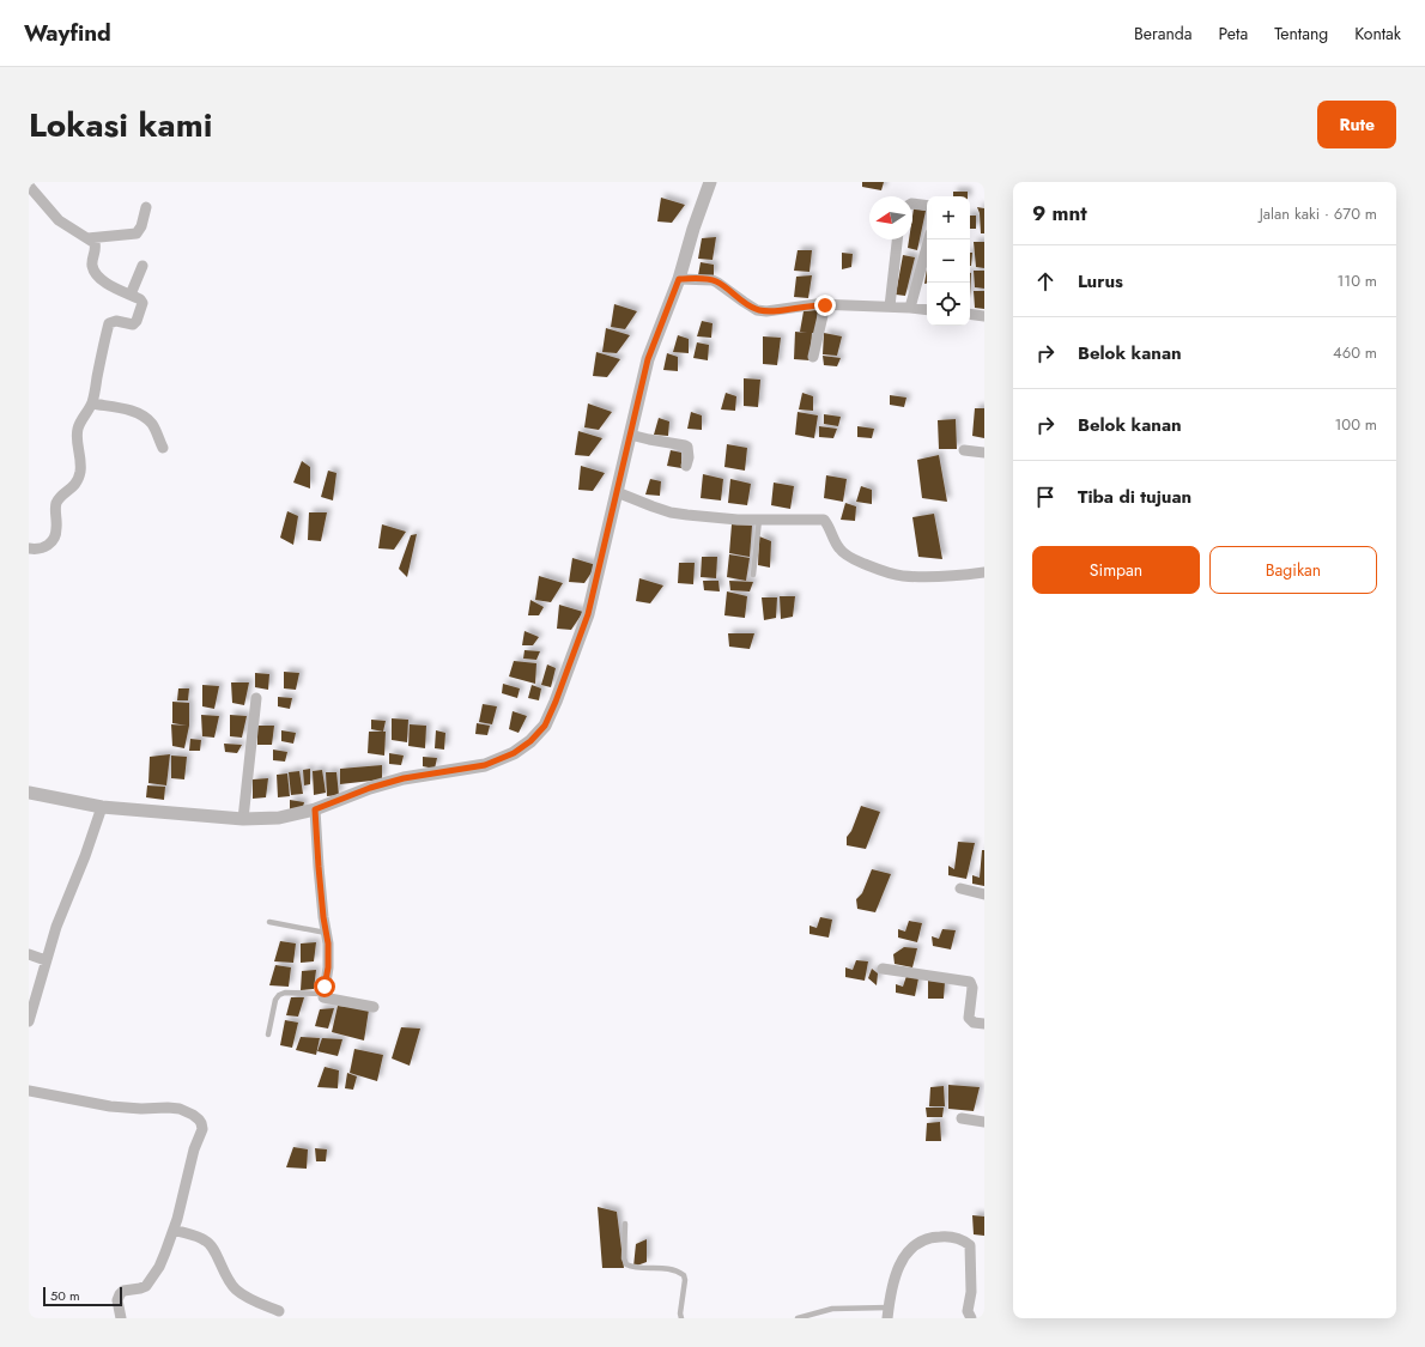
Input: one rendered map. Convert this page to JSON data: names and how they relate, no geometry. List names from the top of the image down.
{
  "scale_bar": "50 m",
  "north": "left",
  "page": {
    "header": "Wayfind",
    "nav": [
      "Beranda",
      "Peta",
      "Tentang",
      "Kontak"
    ],
    "title": "Lokasi kami",
    "buttons": [
      "Rute",
      ["Simpan", "Bagikan"]
    ],
    "heading": ["9 mnt", "Jalan kaki · 670 m"],
    "map_buttons": ["+", "−"],
    "list": [
      ["Lurus", "110 m"],
      ["Belok kanan", "460 m"],
      ["Belok kanan", "100 m"],
      "Tiba di tujuan"
    ],
    "scale": "50 m"
  }
}
